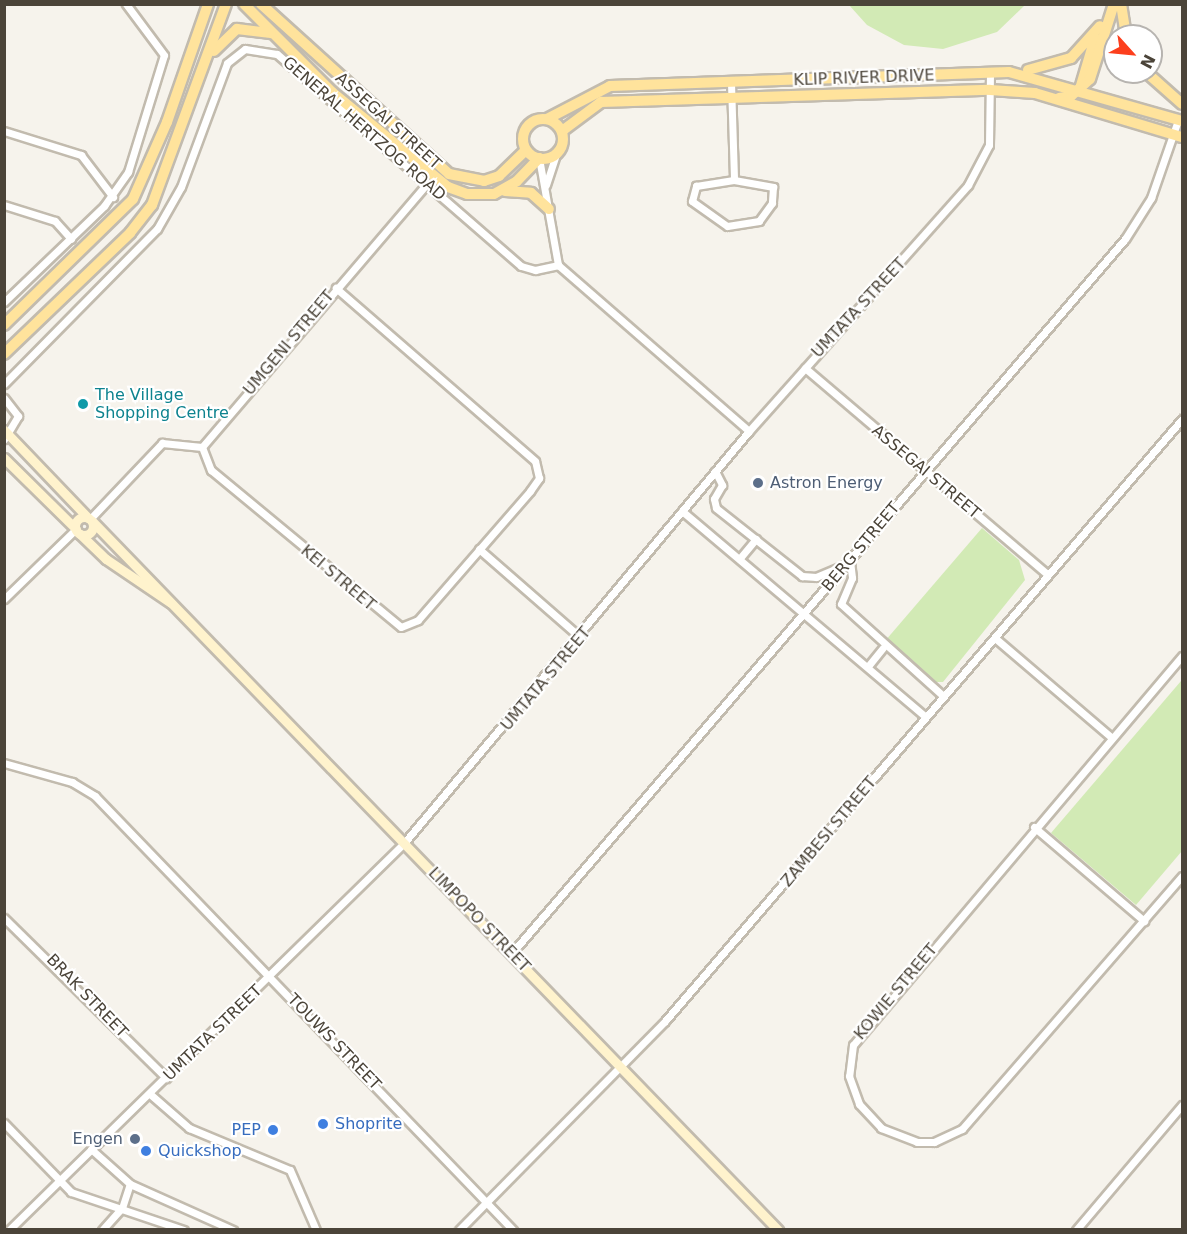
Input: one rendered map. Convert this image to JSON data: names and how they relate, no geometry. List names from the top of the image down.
{
  "streets": {
    "main road": ["KLIP RIVER DRIVE", "ASSEGAI STREET"],
    "street": [
      "GENERAL HERTZOG ROAD",
      "UMTATA STREET",
      "UMGENI STREET",
      "BERG STREET",
      "KEI STREET",
      "ZAMBESI STREET",
      "LIMPOPO STREET",
      "KOWIE STREET",
      "BRAK STREET",
      "TOUWS STREET"
    ]
  },
  "crossings": [
    ["KLIP RIVER DRIVE", "ASSEGAI STREET"],
    ["KLIP RIVER DRIVE", "UMTATA STREET"],
    ["KLIP RIVER DRIVE", "BERG STREET"],
    ["ASSEGAI STREET", "UMTATA STREET"],
    ["ASSEGAI STREET", "BERG STREET"],
    ["ASSEGAI STREET", "ZAMBESI STREET"],
    ["GENERAL HERTZOG ROAD", "UMGENI STREET"],
    ["UMTATA STREET", "LIMPOPO STREET"],
    ["UMTATA STREET", "BRAK STREET"],
    ["UMTATA STREET", "TOUWS STREET"],
    ["UMGENI STREET", "KEI STREET"],
    ["BERG STREET", "LIMPOPO STREET"],
    ["ZAMBESI STREET", "LIMPOPO STREET"],
    ["ZAMBESI STREET", "TOUWS STREET"]
  ],
  "places": [
    "The Village Shopping Centre",
    "Astron Energy",
    "Shoprite",
    "PEP",
    "Engen",
    "Quickshop"
  ],
  "north": "bottom right"
}
